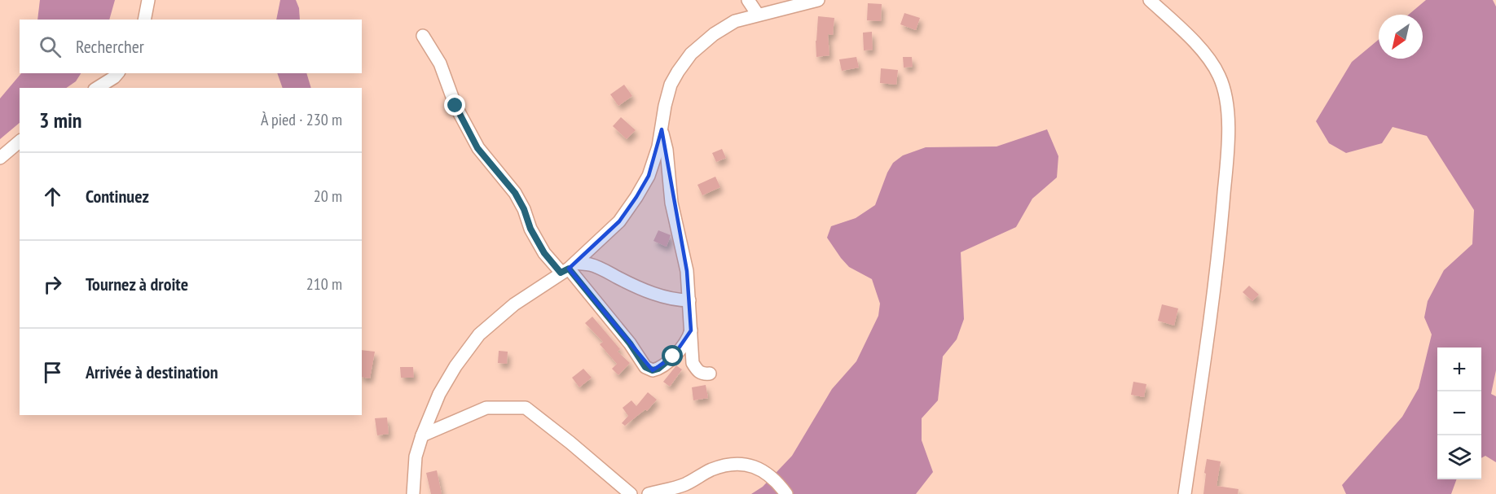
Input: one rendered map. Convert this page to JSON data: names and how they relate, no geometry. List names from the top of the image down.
{
  "north": "bottom left",
  "page": {
    "search": "Rechercher",
    "heading": ["3 min", "À pied · 230 m"],
    "list": [
      ["Continuez", "20 m"],
      ["Tournez à droite", "210 m"],
      "Arrivée à destination"
    ],
    "map_buttons": ["+", "−"]
  }
}
